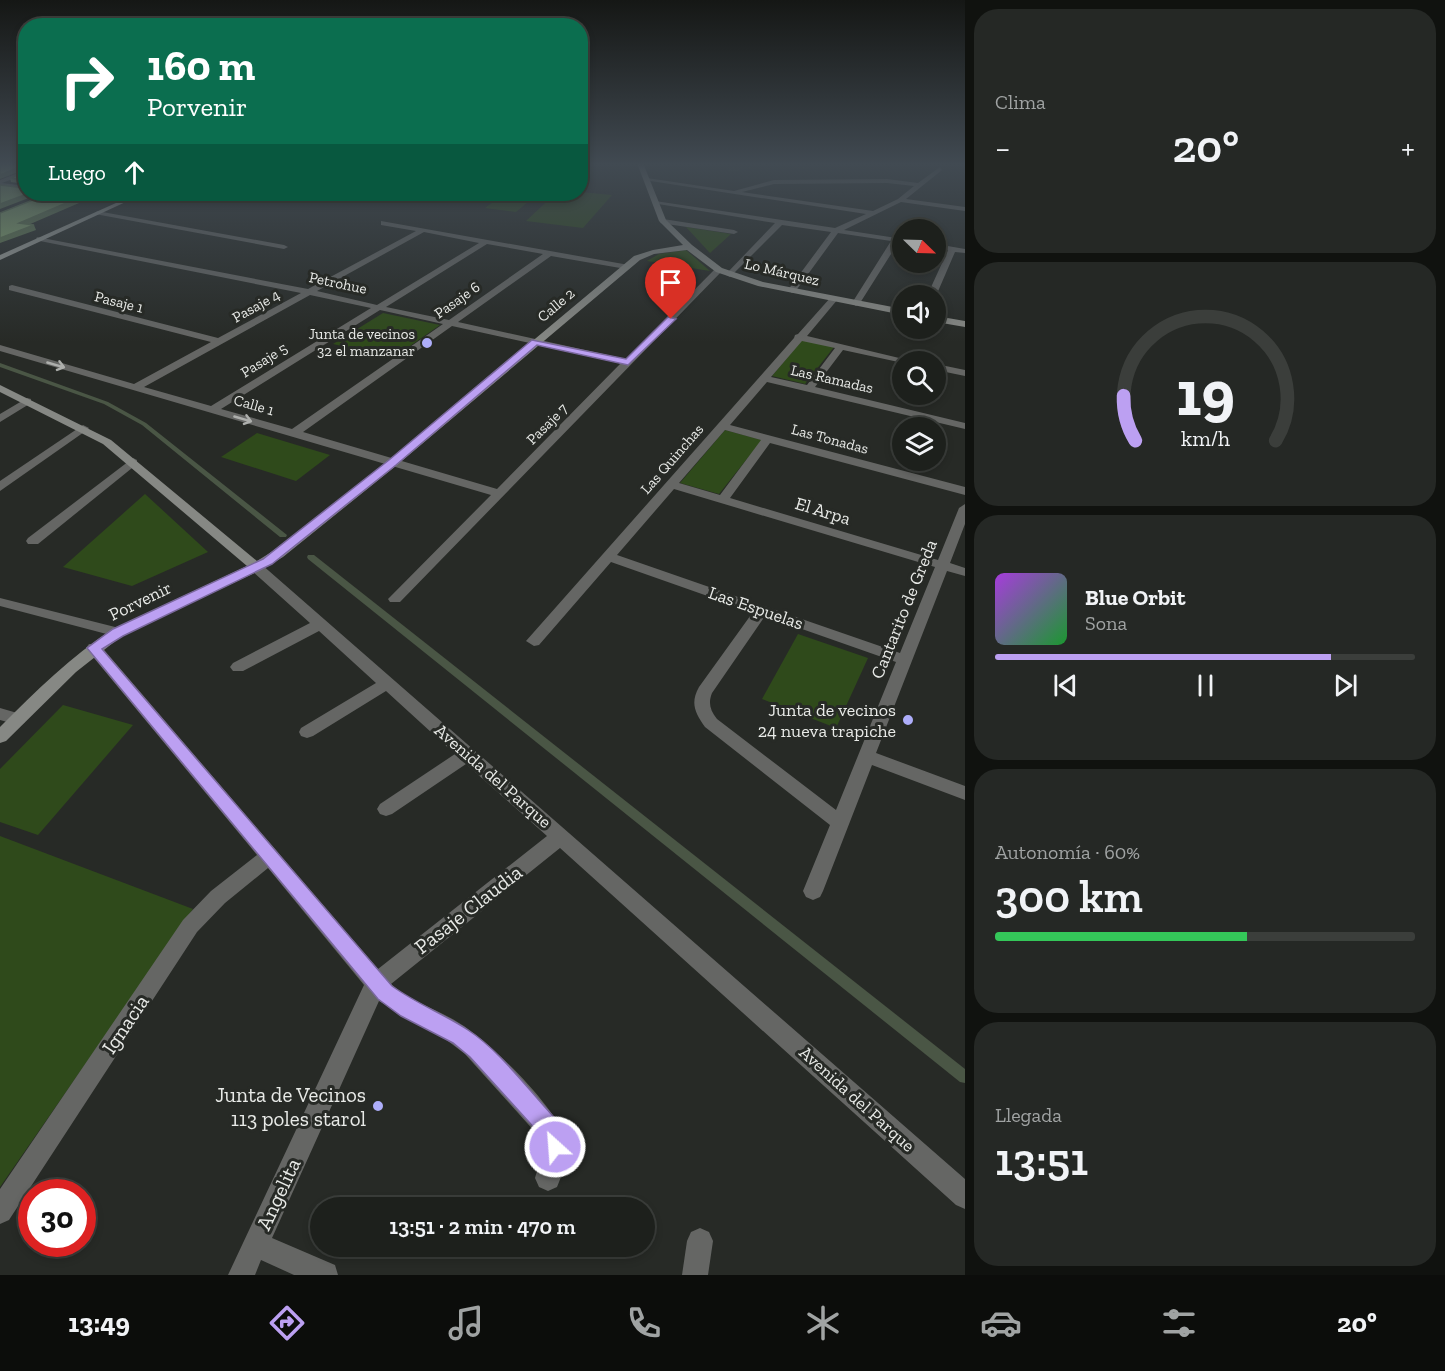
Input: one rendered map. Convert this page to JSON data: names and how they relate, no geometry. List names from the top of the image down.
{
  "streets": {
    "street": [
      "Lo Márquez",
      "Petrohue",
      "Pasaje 6",
      "Pasaje 1",
      "Calle 2",
      "Pasaje 4",
      "Pasaje 5",
      "Las Ramadas",
      "Calle 1",
      "Pasaje 7",
      "Las Tonadas",
      "Las Quinchas",
      "El Arpa",
      "Porvenir",
      "Las Espuelas",
      "Cantarito de Greda",
      "Avenida del Parque",
      "Pasaje Claudia",
      "Ignacia",
      "Angelita"
    ]
  },
  "crossings": [
    ["Lo Márquez", "Calle 2"],
    ["Lo Márquez", "Pasaje 7"],
    ["Lo Márquez", "Las Quinchas"],
    ["Petrohue", "Pasaje 6"],
    ["Petrohue", "Calle 2"],
    ["Petrohue", "Pasaje 4"],
    ["Petrohue", "Pasaje 5"],
    ["Petrohue", "Pasaje 7"],
    ["Pasaje 6", "Calle 1"],
    ["Pasaje 1", "Pasaje 4"],
    ["Calle 2", "Calle 1"],
    ["Calle 2", "Porvenir"],
    ["Calle 2", "Avenida del Parque"],
    ["Pasaje 4", "Calle 1"],
    ["Pasaje 5", "Calle 1"],
    ["Las Ramadas", "Las Quinchas"],
    ["Calle 1", "Pasaje 7"],
    ["Las Tonadas", "Las Quinchas"],
    ["Las Quinchas", "El Arpa"],
    ["Las Quinchas", "Las Espuelas"],
    ["El Arpa", "Cantarito de Greda"],
    ["Porvenir", "Avenida del Parque"],
    ["Las Espuelas", "Cantarito de Greda"],
    ["Avenida del Parque", "Pasaje Claudia"],
    ["Pasaje Claudia", "Angelita"]
  ],
  "one_way": ["Calle 1"],
  "places": ["Junta de vecinos 32 el manzanar", "Junta de vecinos 24 nueva trapiche", "Junta de Vecinos 113 poles starol"],
  "north": "bottom right",
  "page": {
    "tile": [
      "Clima",
      ["Autonomía · 60%", "300 km"],
      ["Llegada", "13:51"]
    ],
    "turn": ["160 m", "Porvenir"],
    "heat": ["−", "20°", "+"],
    "then": "Luego",
    "song": ["Blue Orbit", "Sona"],
    "limit": "30",
    "trip": "13:51 · 2 min · 470 m",
    "tabs": ["13:49", "20°"],
    "gauge": ["19", "km/h"]
  }
}
